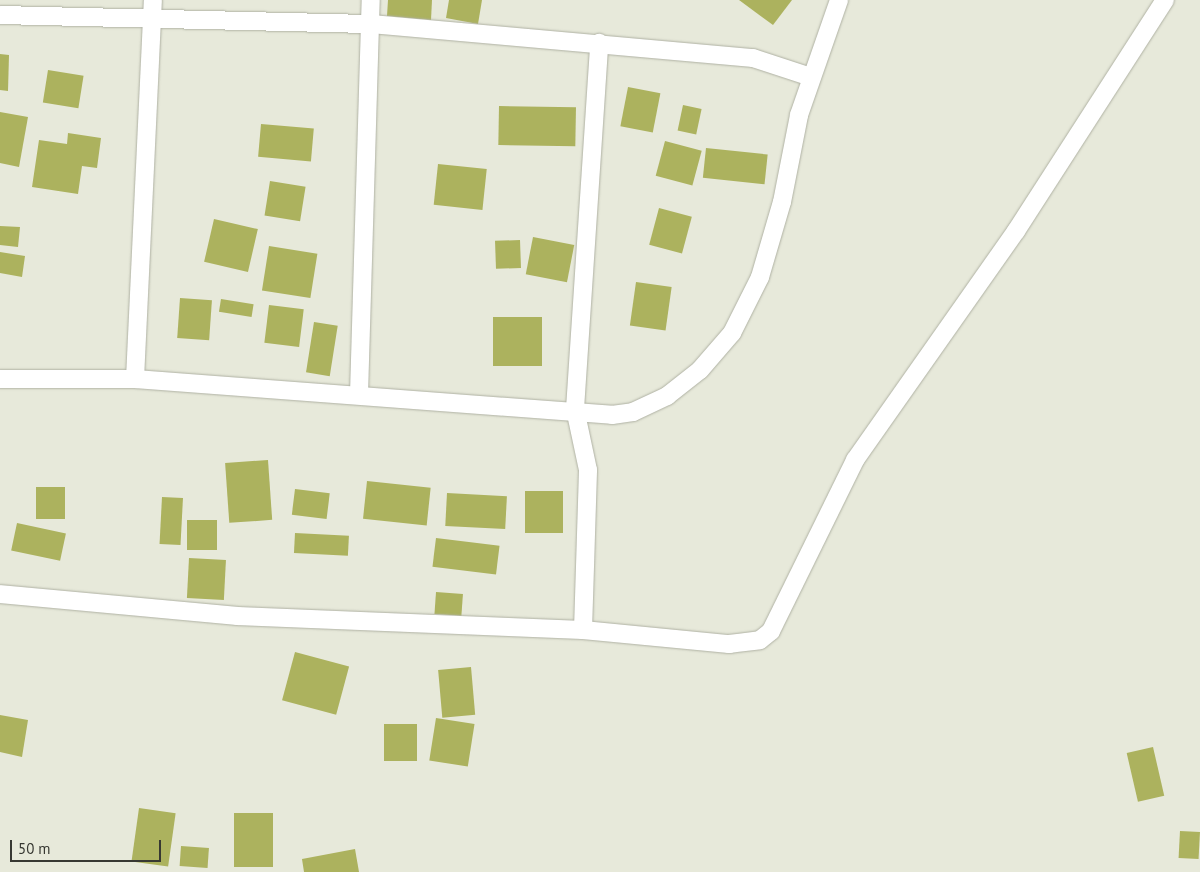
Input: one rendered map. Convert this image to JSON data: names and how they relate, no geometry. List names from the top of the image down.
{
  "scale_bar": "50 m"
}
